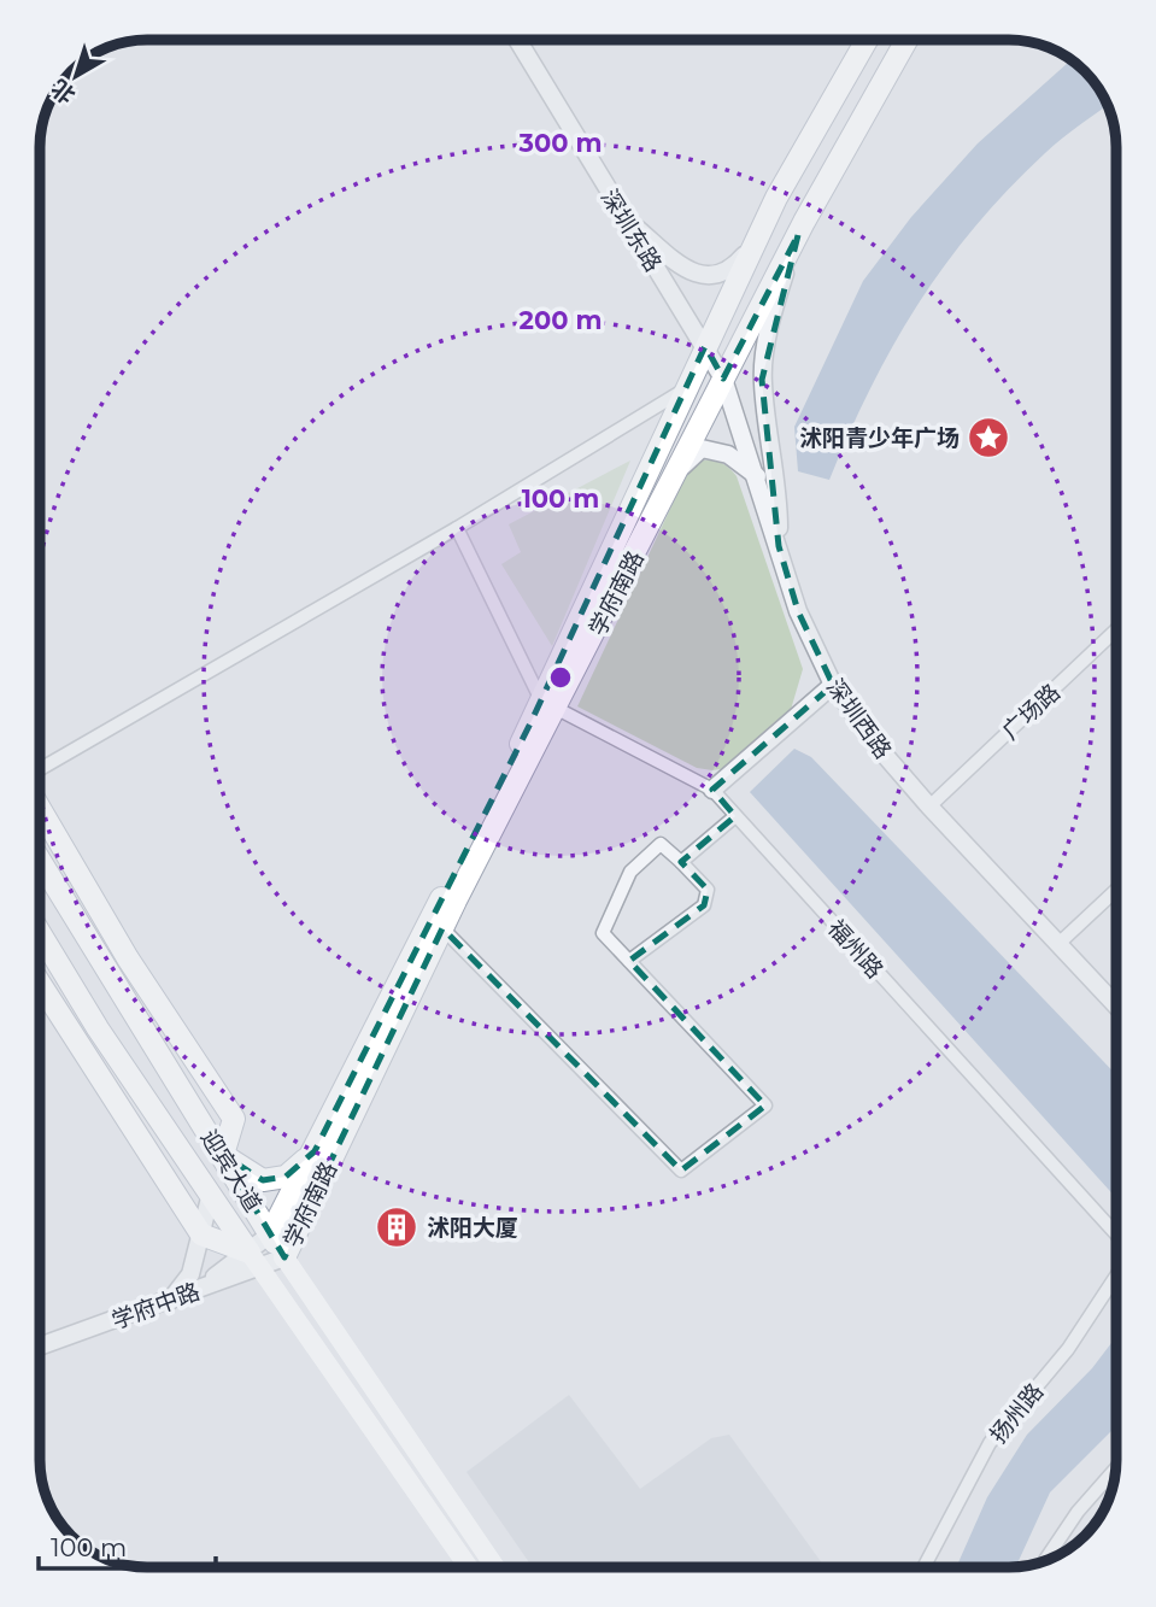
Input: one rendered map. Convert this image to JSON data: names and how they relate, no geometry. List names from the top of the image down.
{
  "streets": {
    "main road": ["学府南路", "迎宾大道"],
    "street": [
      "深圳东路",
      "广场路",
      "深圳西路",
      "福州路",
      "学府中路",
      "扬州路"
    ]
  },
  "crossings": [
    ["深圳东路", "学府南路"],
    ["深圳东路", "深圳西路"],
    ["学府南路", "深圳西路"],
    ["学府南路", "福州路"],
    ["学府南路", "迎宾大道"],
    ["广场路", "深圳西路"],
    ["迎宾大道", "学府中路"]
  ],
  "places": {
    "place": ["沭阳青少年广场"],
    "building": ["沭阳大厦"]
  },
  "scale_bar": "100 m",
  "north": "bottom left",
  "rings": ["300 m", "200 m", "100 m"]
}
